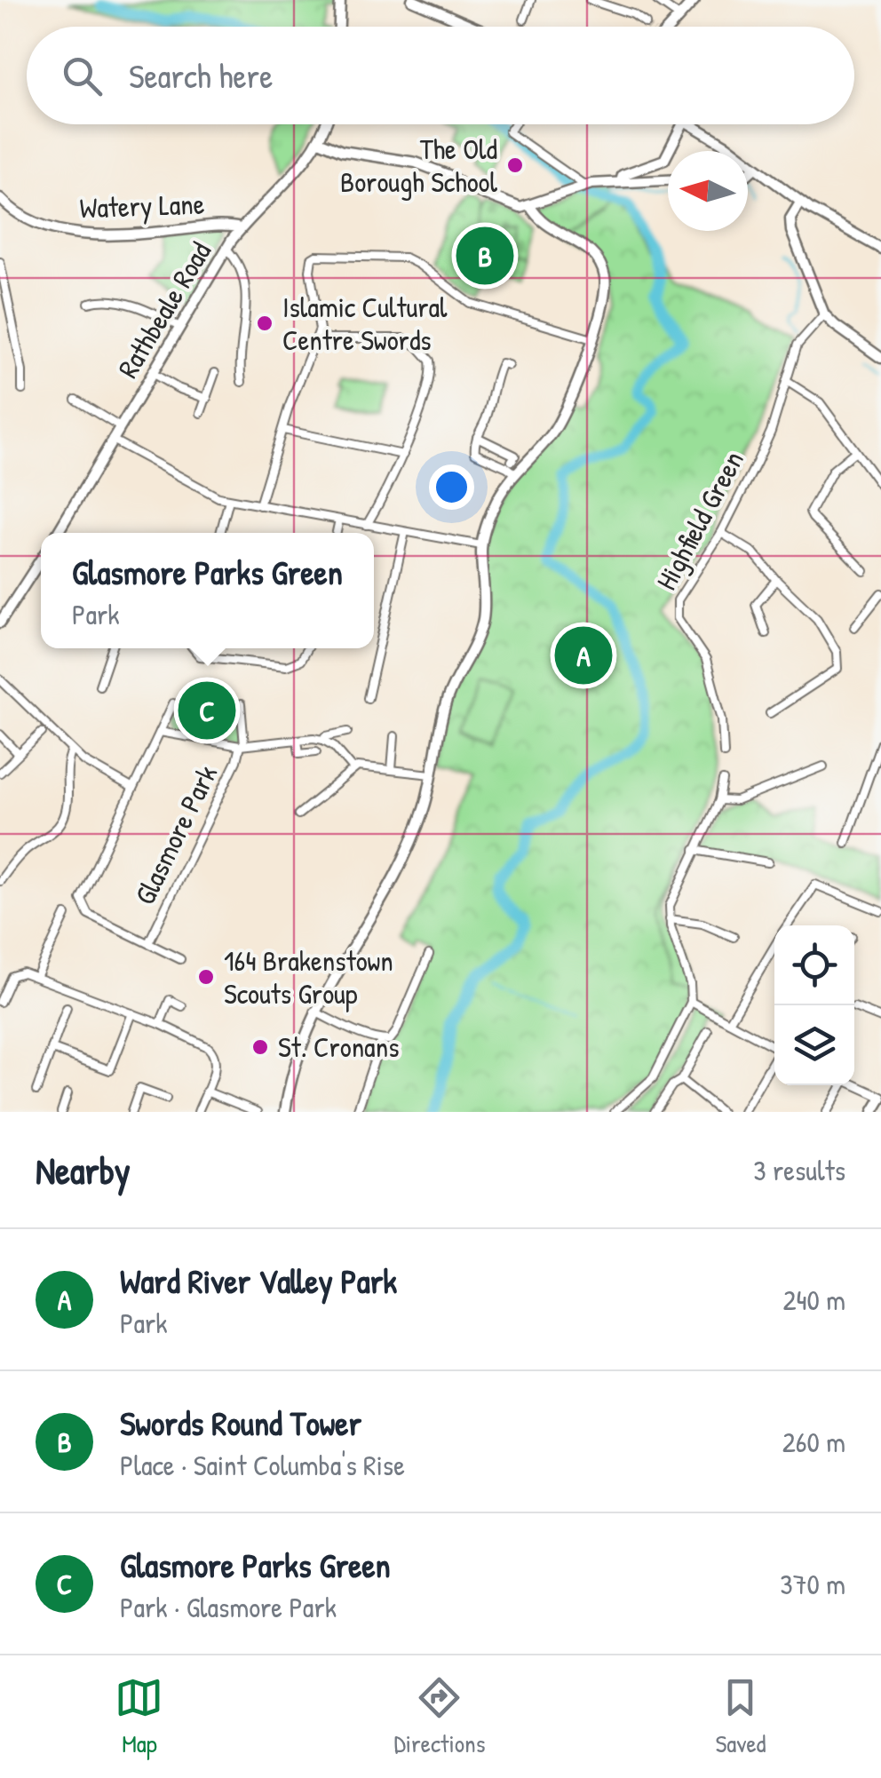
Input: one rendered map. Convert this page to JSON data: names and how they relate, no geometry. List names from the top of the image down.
{
  "streets": {
    "street": [
      "Watery Lane",
      "Rathbeale Road",
      "Highfield Green",
      "Glasmore Park"
    ]
  },
  "crossings": [
    ["Watery Lane", "Rathbeale Road"]
  ],
  "places": [
    "The Old Borough School",
    "Islamic Cultural Centre Swords",
    "164 Brakenstown Scouts Group",
    "St. Cronans"
  ],
  "north": "left",
  "page": {
    "search": "Search here",
    "pins": ["B", "A", "C"],
    "popup": ["Glasmore Parks Green", "Park"],
    "heading": ["Nearby", "3 results"],
    "list": [
      {
        "mark": "A",
        "name": "Ward River Valley Park",
        "note": "Park",
        "value": "240 m"
      },
      {
        "mark": "B",
        "name": "Swords Round Tower",
        "note": "Place · Saint Columba's Rise",
        "value": "260 m"
      },
      {
        "mark": "C",
        "name": "Glasmore Parks Green",
        "note": "Park · Glasmore Park",
        "value": "370 m"
      }
    ],
    "nav": ["Map", "Directions", "Saved"]
  }
}
